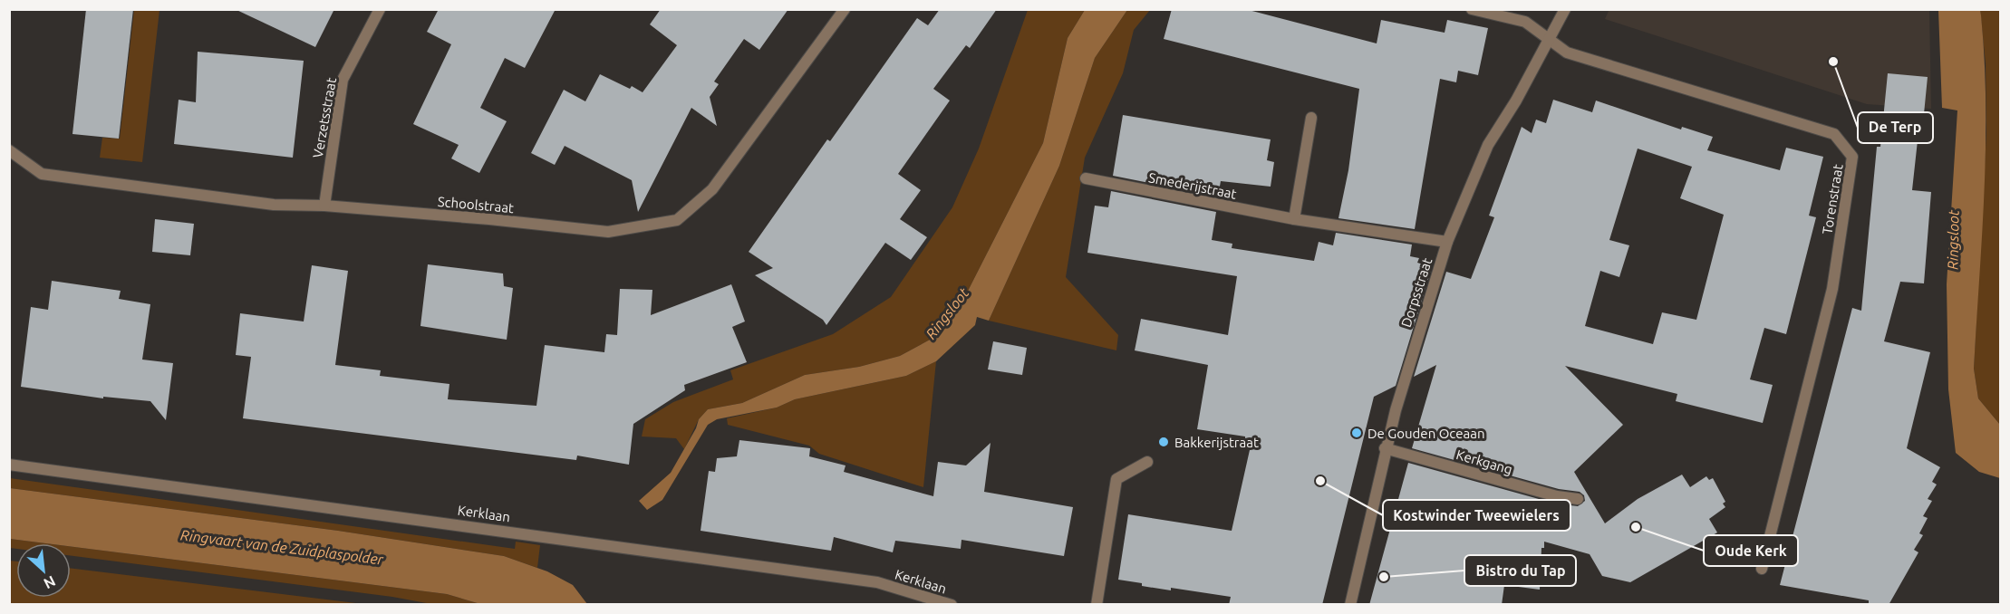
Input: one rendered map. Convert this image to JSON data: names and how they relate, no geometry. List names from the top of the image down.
{
  "streets": {
    "street": [
      "Verzetsstraat",
      "Smederijstraat",
      "Torenstraat",
      "Schoolstraat",
      "Dorpsstraat",
      "Kerkgang",
      "Kerklaan"
    ]
  },
  "crossings": [
    ["Verzetsstraat", "Schoolstraat"],
    ["Smederijstraat", "Dorpsstraat"],
    ["Torenstraat", "Dorpsstraat"],
    ["Dorpsstraat", "Kerkgang"]
  ],
  "water": ["Ringsloot", "Ringvaart van de Zuidplaspolder"],
  "places": [
    "De Terp",
    "De Gouden Oceaan",
    "Bakkerijstraat",
    "Kostwinder Tweewielers",
    "Oude Kerk",
    "Bistro du Tap"
  ],
  "north": "bottom right"
}
